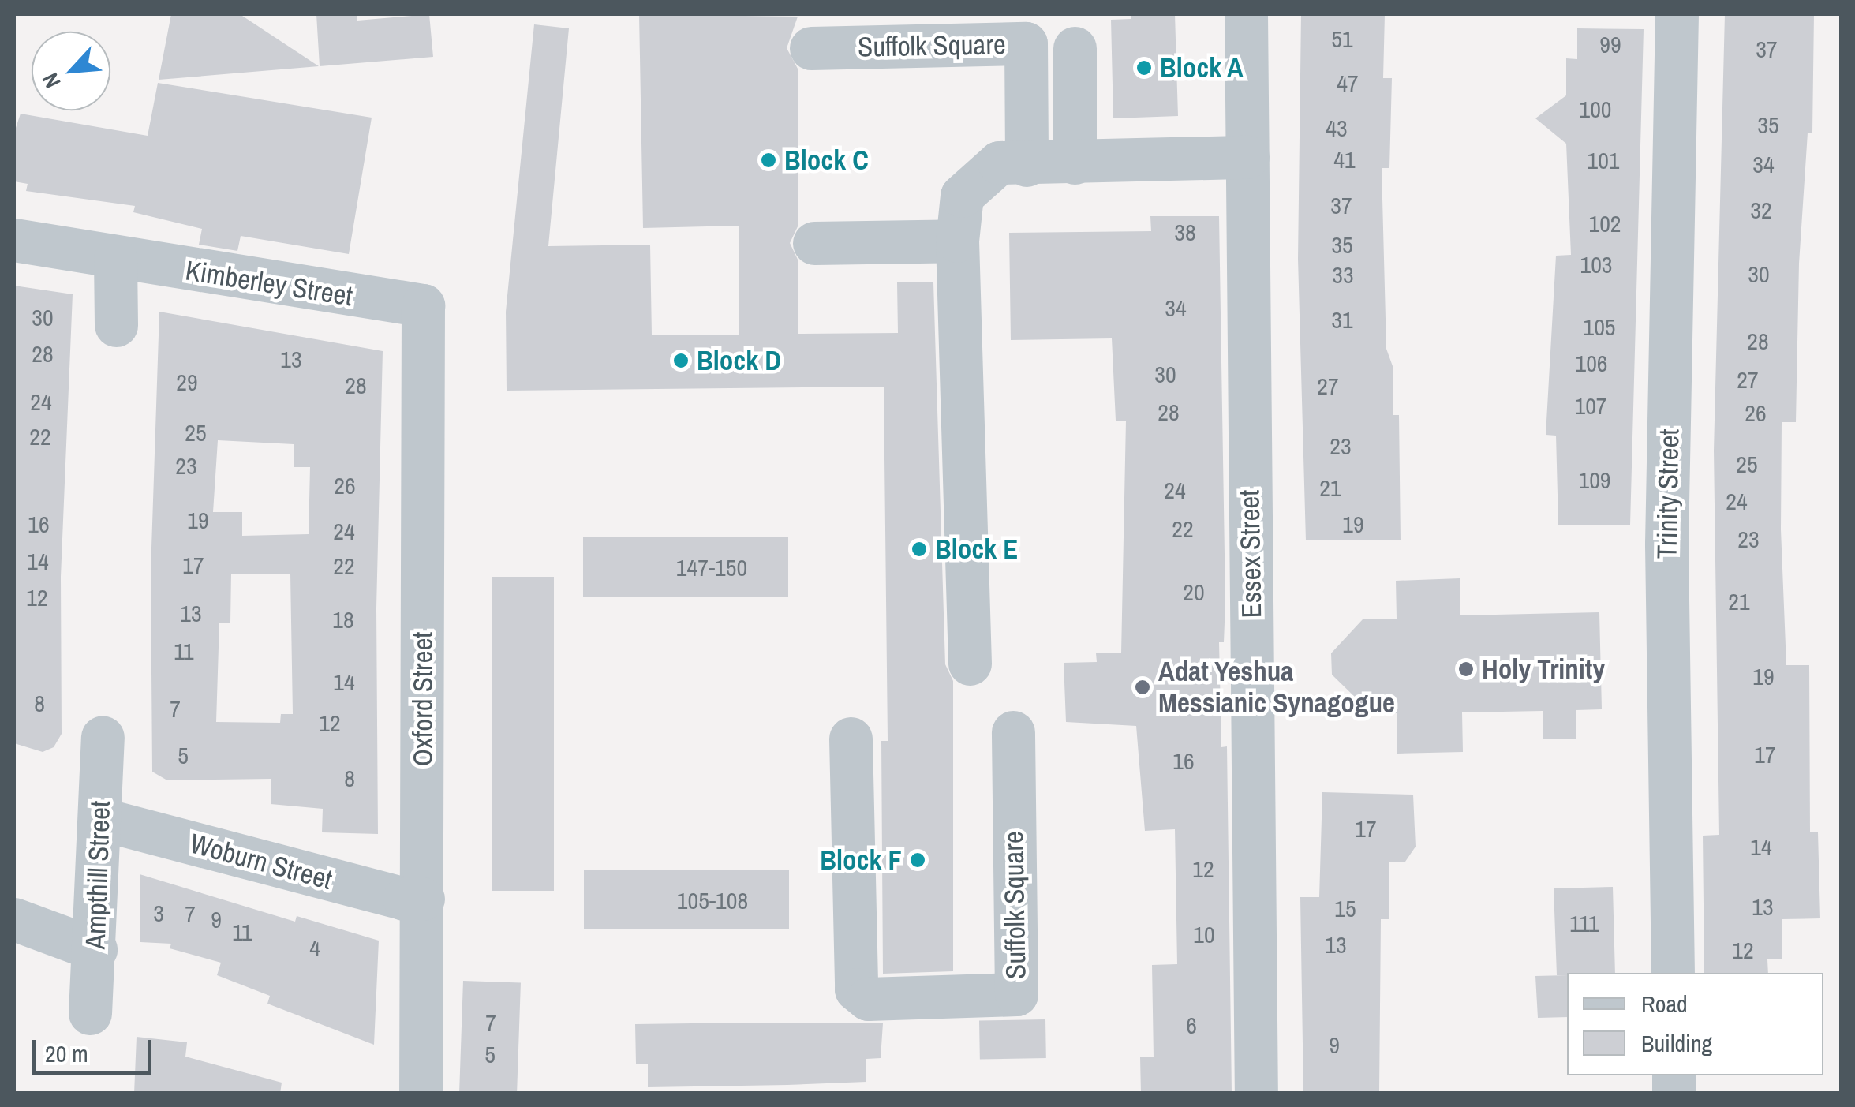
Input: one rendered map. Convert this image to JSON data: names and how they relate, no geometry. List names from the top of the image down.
{
  "streets": {
    "street": [
      "Suffolk Square",
      "Kimberley Street",
      "Trinity Street",
      "Essex Street",
      "Oxford Street",
      "Woburn Street",
      "Ampthill Street"
    ]
  },
  "crossings": [
    ["Kimberley Street", "Oxford Street"],
    ["Oxford Street", "Woburn Street"],
    ["Woburn Street", "Ampthill Street"]
  ],
  "places": [
    "Block A",
    "Block C",
    "Block D",
    "Block E",
    "Holy Trinity",
    "Adat Yeshua Messianic Synagogue",
    "Block F"
  ],
  "house_numbers": [
    "51",
    "99",
    "37",
    "47",
    "100",
    "35",
    "43",
    "41",
    "101",
    "34",
    "37",
    "32",
    "102",
    "38",
    "35",
    "103",
    "30",
    "33",
    "34",
    "30",
    "31",
    "105",
    "28",
    "28",
    "13",
    "106",
    "30",
    "27",
    "29",
    "28",
    "27",
    "24",
    "107",
    "28",
    "26",
    "25",
    "22",
    "23",
    "25",
    "23",
    "109",
    "26",
    "21",
    "24",
    "24",
    "19",
    "16",
    "19",
    "22",
    "24",
    "23",
    "14",
    "17",
    "22",
    "147-150",
    "20",
    "12",
    "21",
    "13",
    "18",
    "11",
    "19",
    "14",
    "8",
    "7",
    "12",
    "17",
    "5",
    "16",
    "8",
    "17",
    "14",
    "12",
    "105-108",
    "13",
    "15",
    "3",
    "7",
    "9",
    "111",
    "11",
    "10",
    "13",
    "4",
    "12",
    "7",
    "6",
    "9",
    "5"
  ],
  "legend": ["Road", "Building"],
  "scale_bar": "20 m",
  "north": "bottom left"
}
